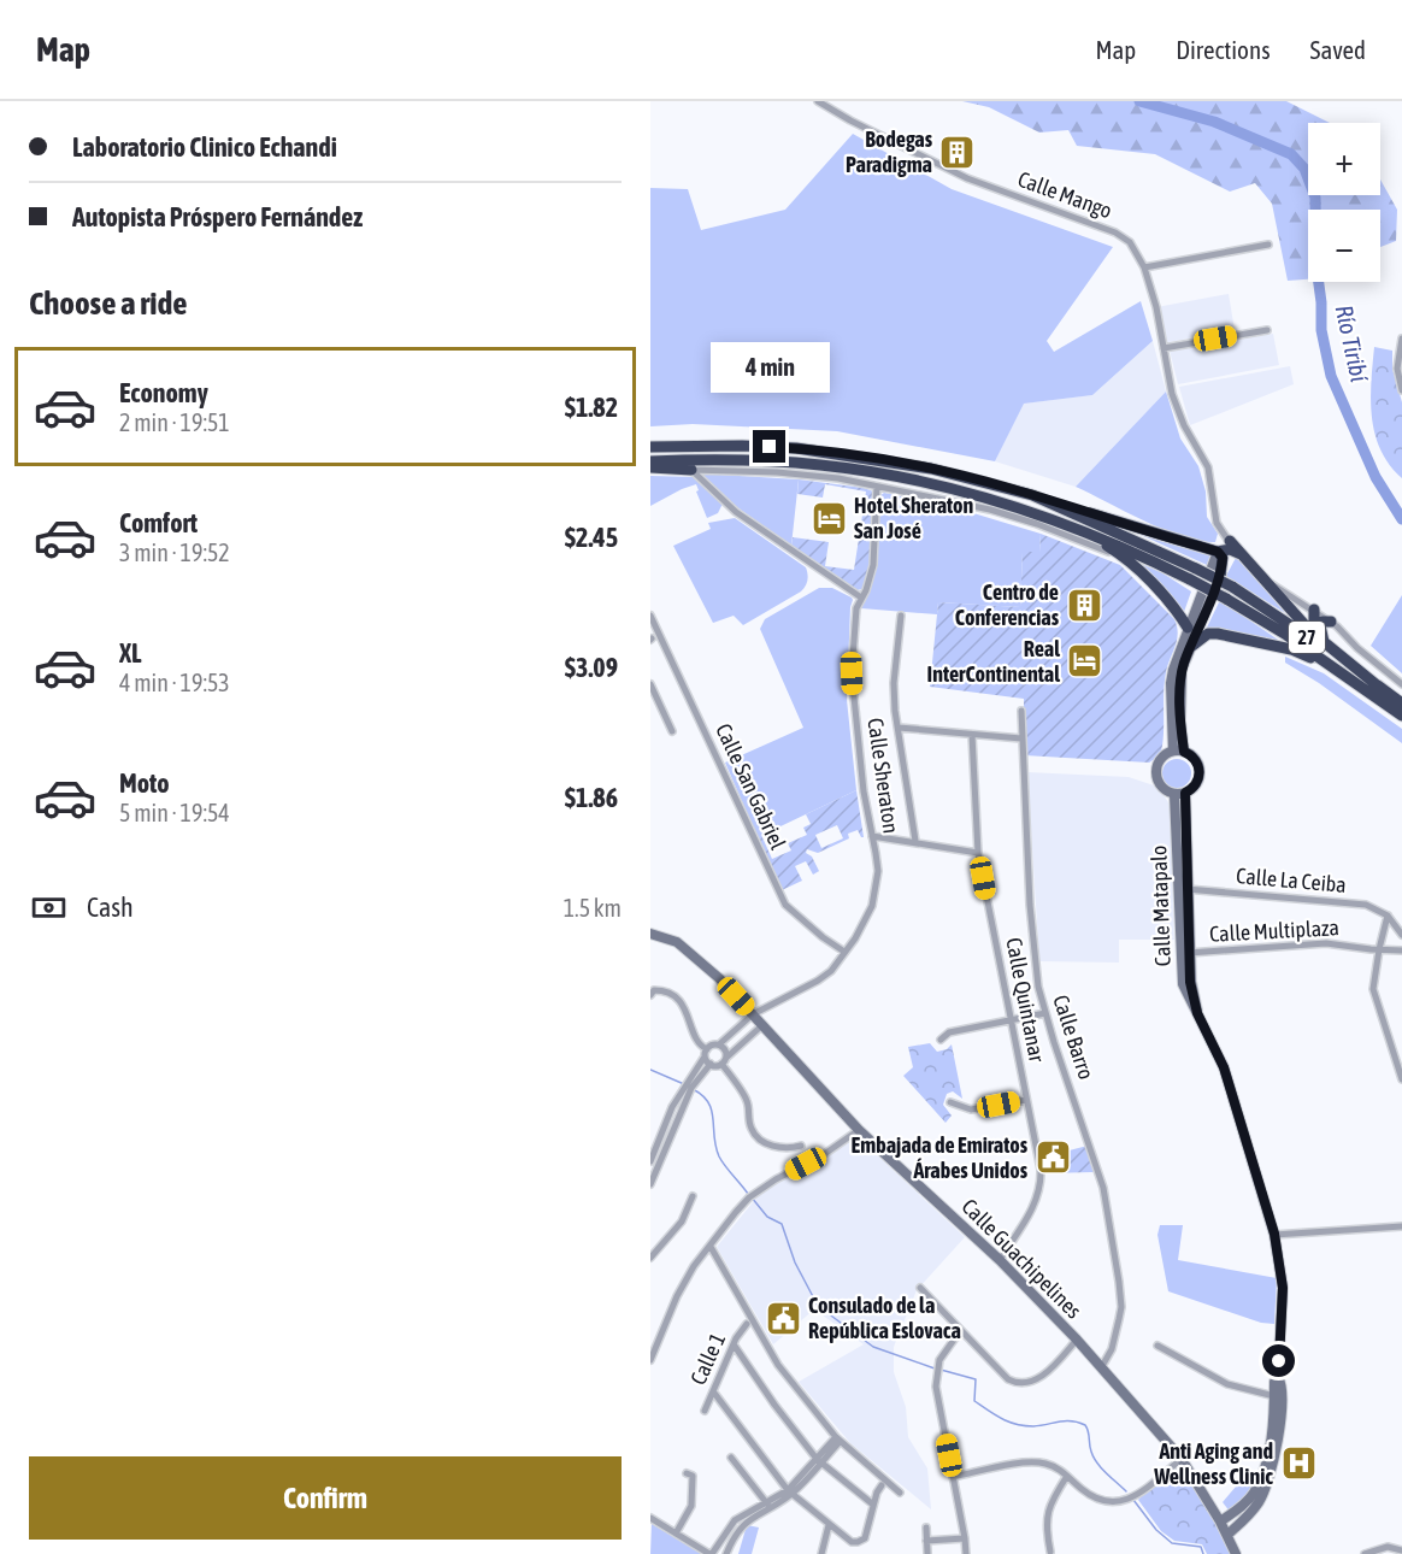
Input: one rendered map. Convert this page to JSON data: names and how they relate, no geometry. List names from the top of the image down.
{
  "streets": {
    "highway": ["27"],
    "street": [
      "Calle Mango",
      "Calle Sheraton",
      "Calle San Gabriel",
      "Calle La Ceiba",
      "Calle Matapalo",
      "Calle Multiplaza",
      "Calle Quintanar",
      "Calle Barro",
      "Calle Guachipelines",
      "Calle 1"
    ]
  },
  "crossings": [
    ["Calle Sheraton", "Calle San Gabriel"],
    ["Calle Sheraton", "Calle Guachipelines"],
    ["Calle La Ceiba", "Calle Matapalo"],
    ["Calle Matapalo", "Calle Multiplaza"],
    ["Calle Matapalo", "Calle Guachipelines"],
    ["Calle Quintanar", "Calle Guachipelines"],
    ["Calle Barro", "Calle Guachipelines"]
  ],
  "water": ["Río Tiribí"],
  "places": {
    "building": ["Bodegas Paradigma", "Centro de Conferencias"],
    "hotel": ["Hotel Sheraton San José", "Real InterContinental"],
    "public building": ["Embajada de Emiratos Árabes Unidos", "Consulado de la República Eslovaca"],
    "hospital": ["Anti Aging and Wellness Clinic"]
  },
  "page": {
    "header": "Map",
    "nav": ["Map", "Directions", "Saved"],
    "banner": ["Laboratorio Clinico Echandi", "Autopista Próspero Fernández"],
    "map_buttons": ["+", "−"],
    "heading": "Choose a ride",
    "bubble": "4 min",
    "list": [
      {
        "name": "Economy",
        "note": "2 min · 19:51",
        "value": "$1.82"
      },
      {
        "name": "Comfort",
        "note": "3 min · 19:52",
        "value": "$2.45"
      },
      {
        "name": "XL",
        "note": "4 min · 19:53",
        "value": "$3.09"
      },
      {
        "name": "Moto",
        "note": "5 min · 19:54",
        "value": "$1.86"
      }
    ],
    "pay": ["Cash", "1.5 km"],
    "buttons": "Confirm"
  }
}
